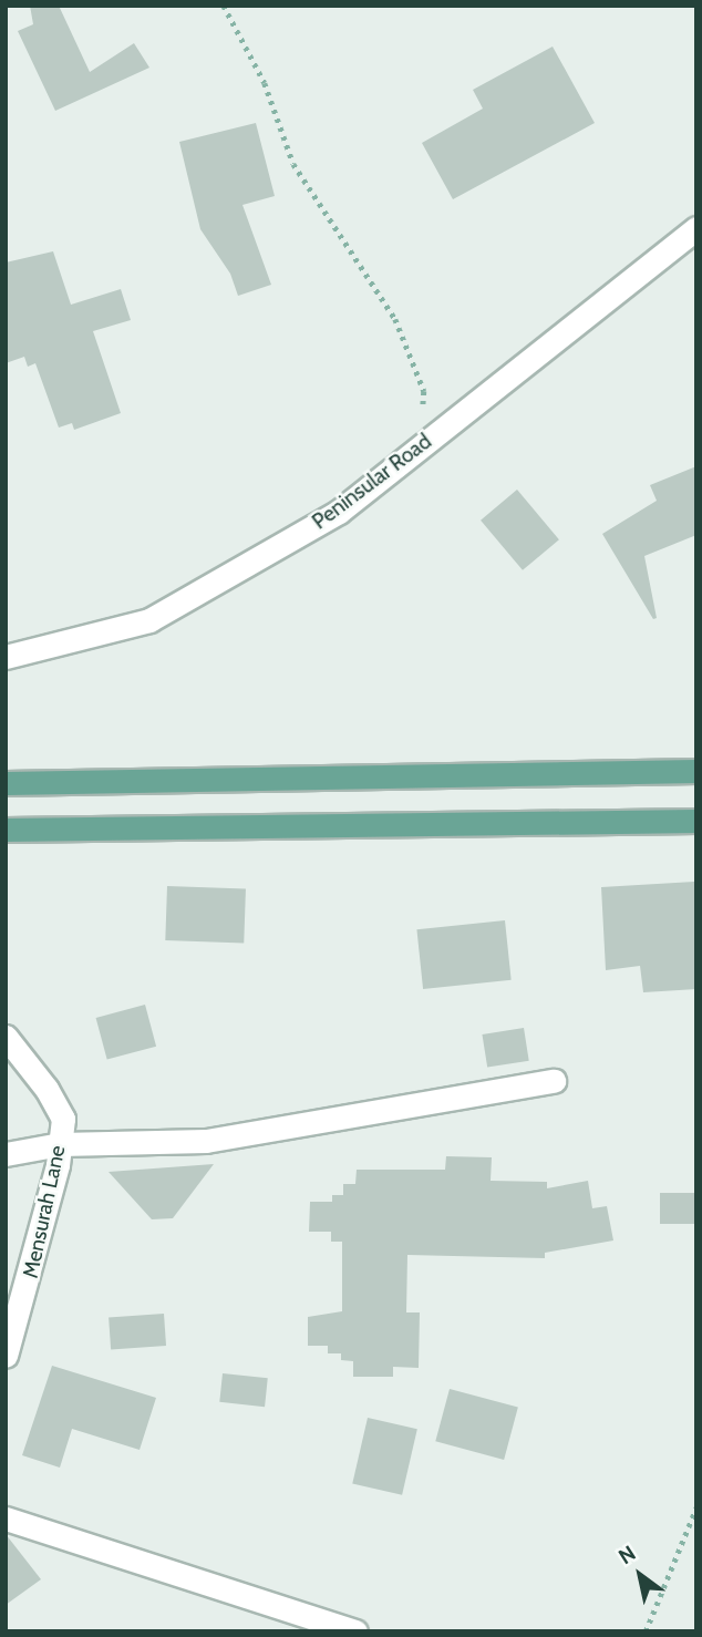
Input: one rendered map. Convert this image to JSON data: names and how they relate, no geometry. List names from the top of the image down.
{
  "streets": {
    "street": ["Peninsular Road", "Mensurah Lane"]
  },
  "north": "top left"
}
